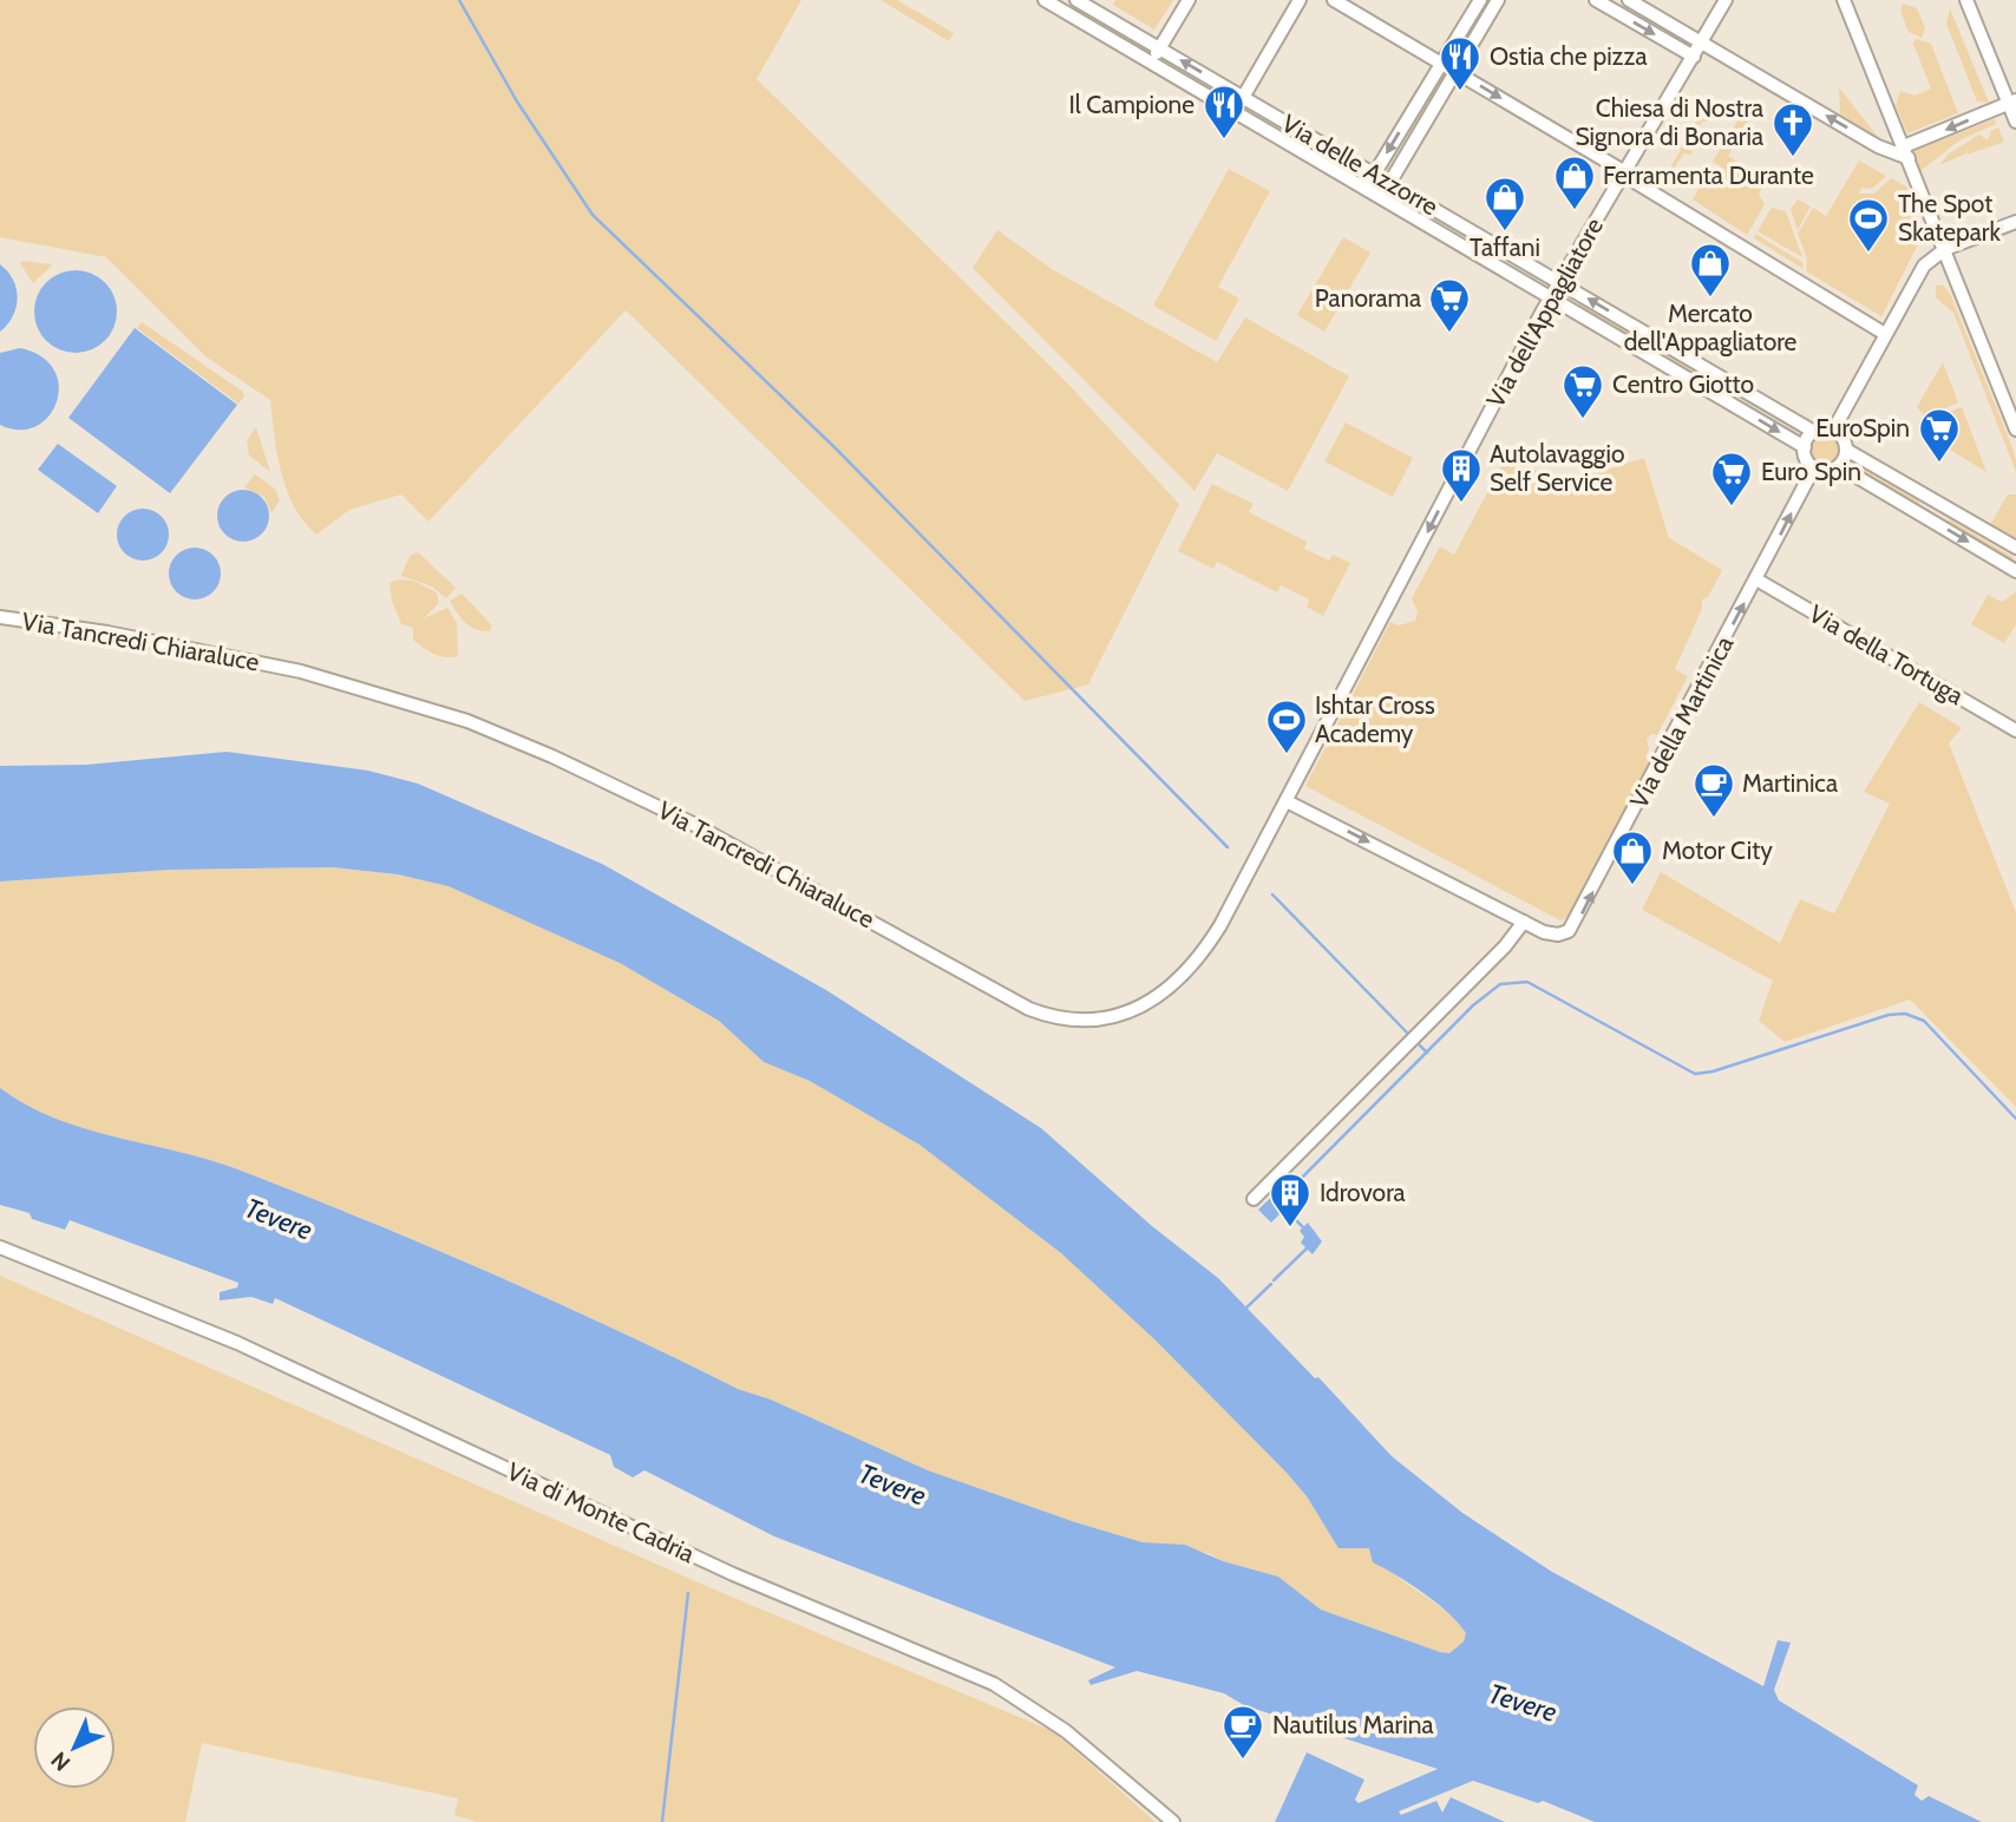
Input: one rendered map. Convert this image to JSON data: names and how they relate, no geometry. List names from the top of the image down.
{
  "streets": {
    "street": [
      "Via delle Azzorre",
      "Via dell'Appagliatore",
      "Via Tancredi Chiaraluce",
      "Via della Tortuga",
      "Via della Martinica",
      "Via di Monte Cadria"
    ]
  },
  "crossings": [
    ["Via delle Azzorre", "Via dell'Appagliatore"],
    ["Via delle Azzorre", "Via della Martinica"],
    ["Via dell'Appagliatore", "Via Tancredi Chiaraluce"],
    ["Via Tancredi Chiaraluce", "Via della Martinica"],
    ["Via della Tortuga", "Via della Martinica"]
  ],
  "one_way": ["Via dell'Appagliatore"],
  "water": ["Tevere"],
  "places": {
    "restaurant": ["Ostia che pizza", "Il Campione"],
    "church": ["Chiesa di Nostra Signora di Bonaria"],
    "shop": [
      "Ferramenta Durante",
      "Taffani",
      "Mercato dell'Appagliatore",
      "Motor City"
    ],
    "sports": ["The Spot Skatepark", "Ishtar Cross Academy"],
    "supermarket": [
      "Panorama",
      "Centro Giotto",
      "EuroSpin",
      "Euro Spin"
    ],
    "building": ["Autolavaggio Self Service", "Idrovora"],
    "cafe": ["Martinica", "Nautilus Marina"]
  },
  "north": "bottom left"
}
